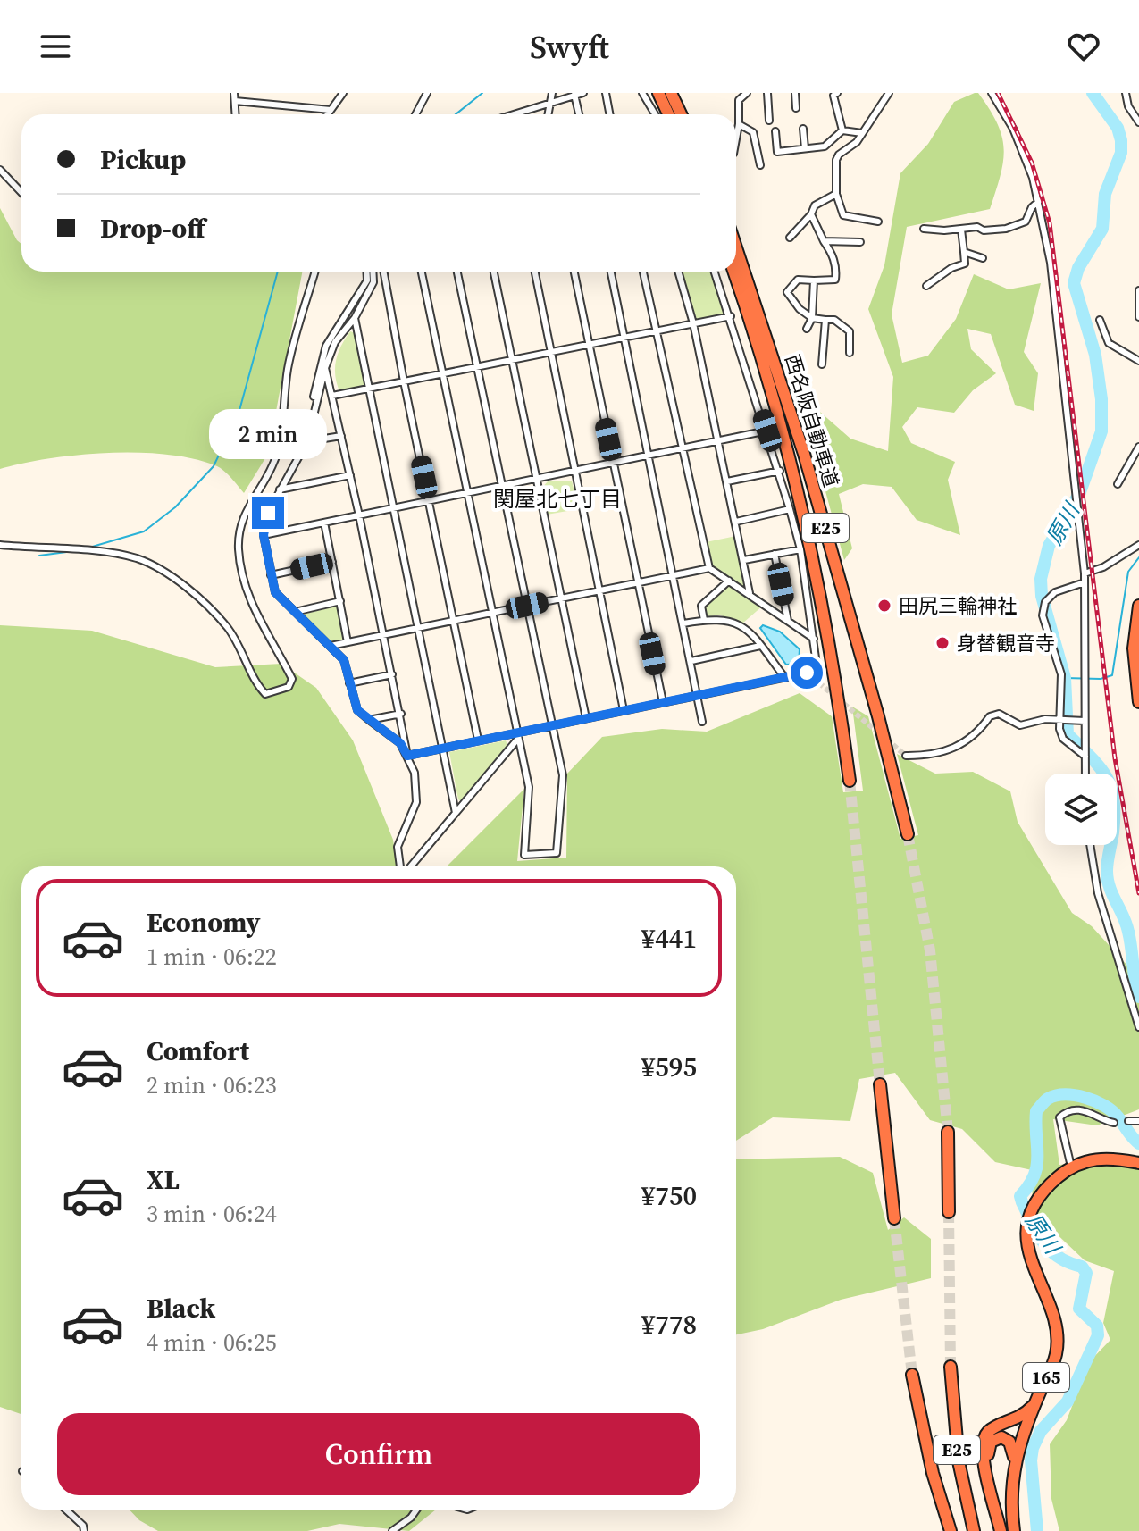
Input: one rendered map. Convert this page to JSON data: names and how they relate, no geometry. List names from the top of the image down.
{
  "streets": {
    "highway": ["西名阪自動車道", "E25", "165"]
  },
  "districts": ["関屋北七丁目"],
  "water": ["原川"],
  "places": ["田尻三輪神社", "身替観音寺"],
  "page": {
    "header": "Swyft",
    "banner": ["Pickup", "Drop-off"],
    "bubble": "2 min",
    "list": [
      {
        "name": "Economy",
        "note": "1 min · 06:22",
        "value": "¥441"
      },
      {
        "name": "Comfort",
        "note": "2 min · 06:23",
        "value": "¥595"
      },
      {
        "name": "XL",
        "note": "3 min · 06:24",
        "value": "¥750"
      },
      {
        "name": "Black",
        "note": "4 min · 06:25",
        "value": "¥778"
      }
    ],
    "buttons": "Confirm"
  }
}
